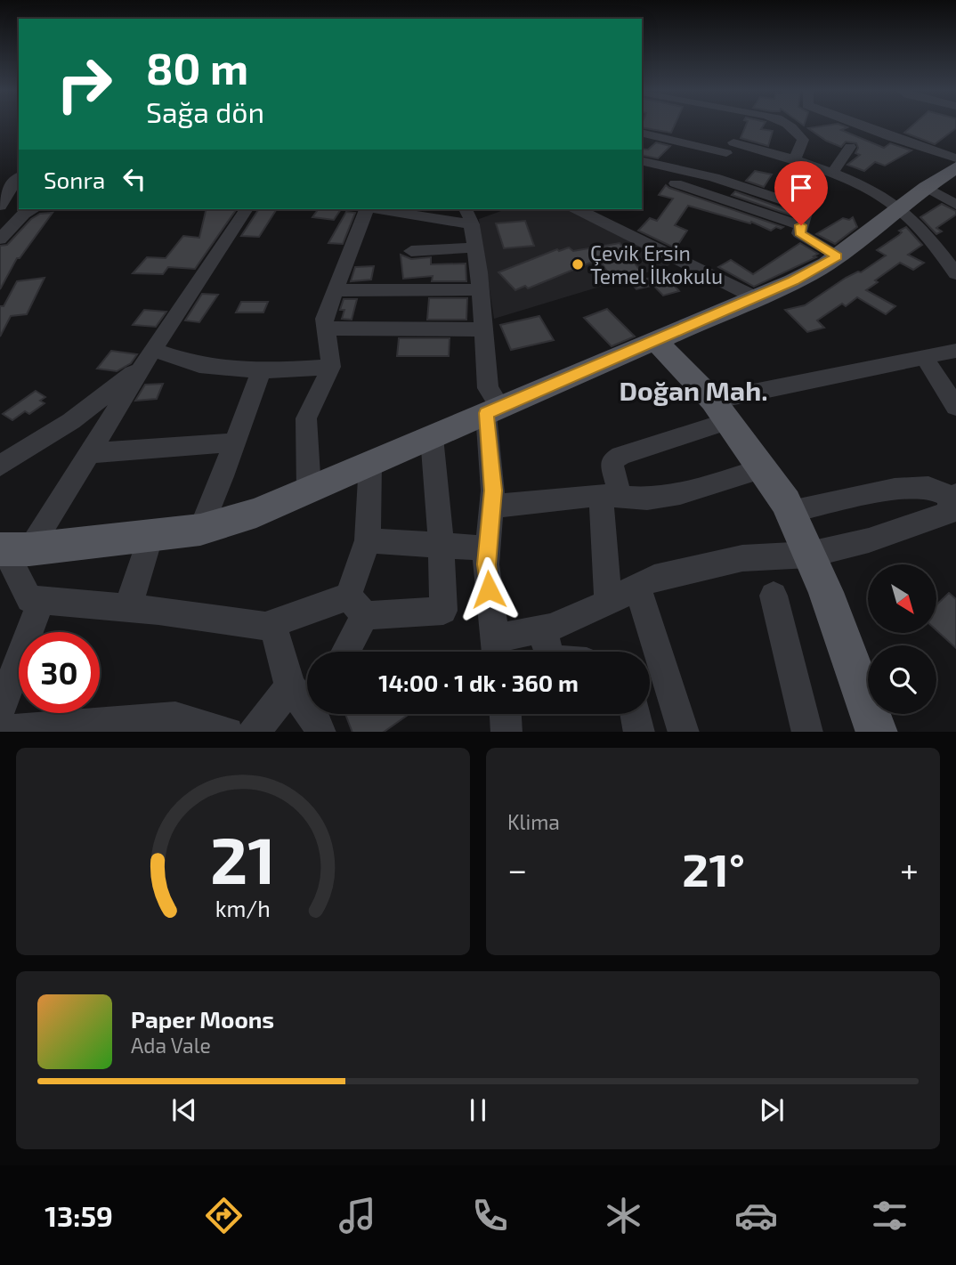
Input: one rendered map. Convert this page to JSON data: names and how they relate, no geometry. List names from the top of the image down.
{
  "districts": ["Doğan Mah."],
  "places": ["Çevik Ersin Temel İlkokulu"],
  "north": "bottom right",
  "page": {
    "turn": ["80 m", "Sağa dön"],
    "then": "Sonra",
    "limit": "30",
    "trip": "14:00 · 1 dk · 360 m",
    "tile": "Klima",
    "heat": ["−", "21°", "+"],
    "song": ["Paper Moons", "Ada Vale"],
    "tabs": "13:59",
    "gauge": ["21", "km/h"]
  }
}
